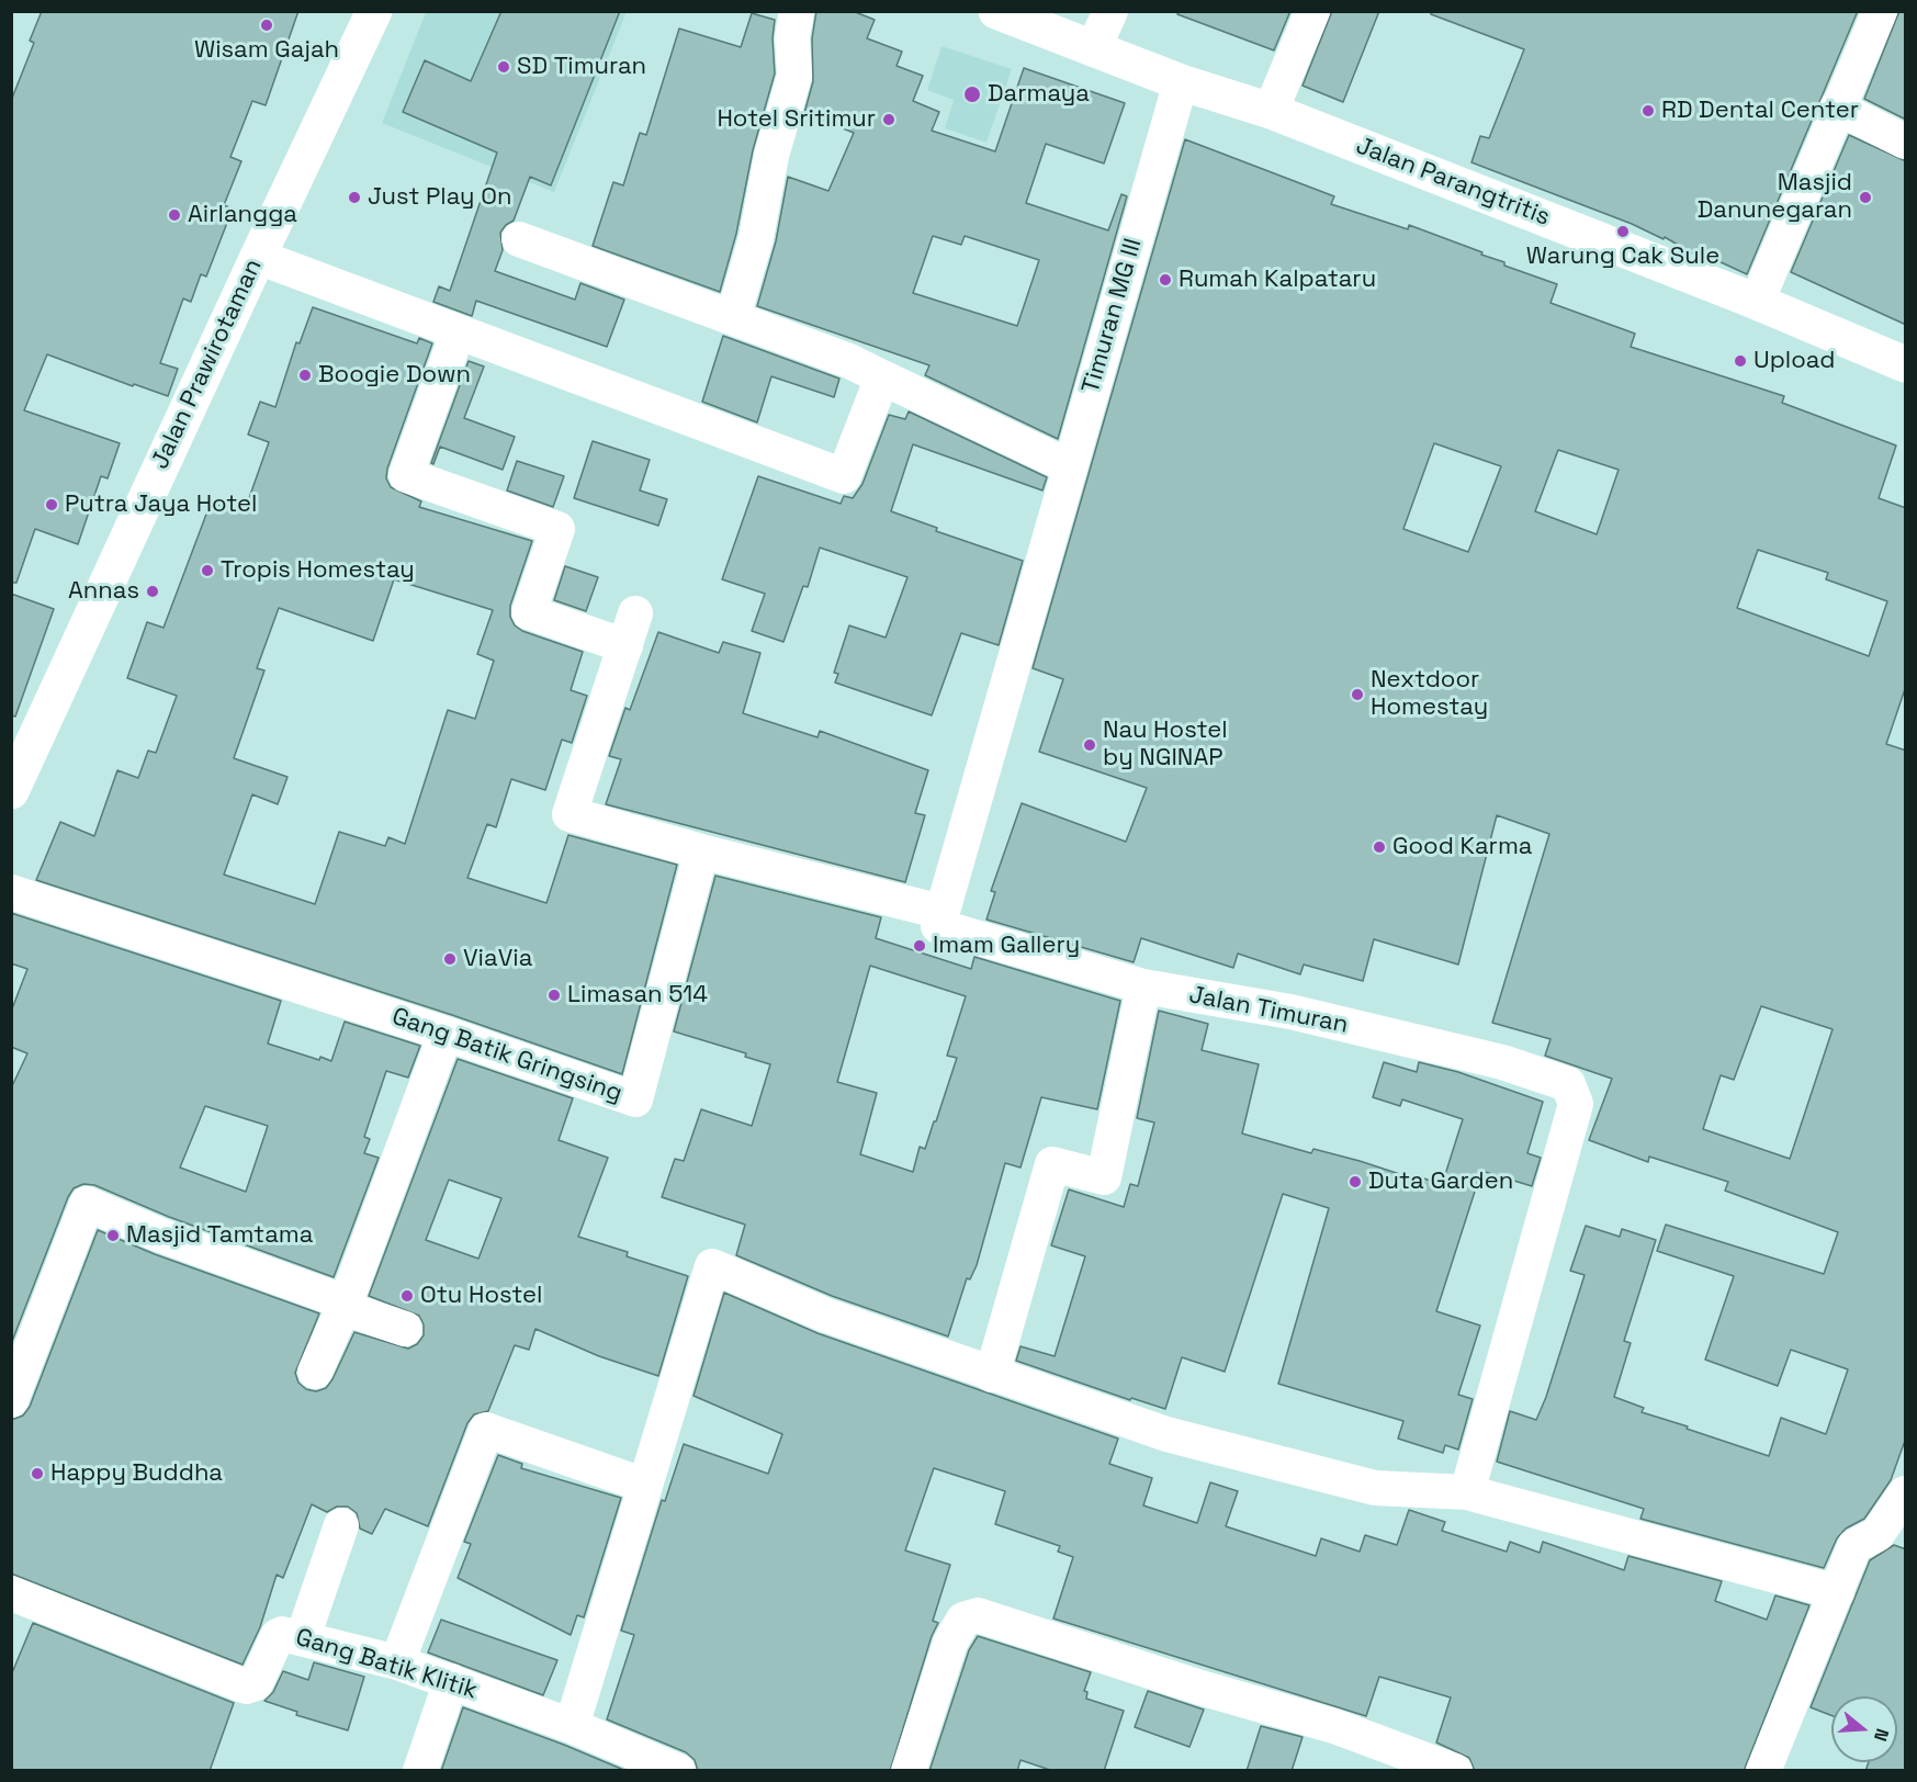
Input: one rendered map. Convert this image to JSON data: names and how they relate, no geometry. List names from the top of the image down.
{
  "streets": {
    "main road": ["Jalan Parangtritis", "Jalan Prawirotaman"],
    "street": [
      "Timuran MG III",
      "Jalan Timuran",
      "Gang Batik Gringsing",
      "Gang Batik Klitik"
    ]
  },
  "crossings": [
    ["Jalan Parangtritis", "Timuran MG III"],
    ["Timuran MG III", "Jalan Timuran"]
  ],
  "places": [
    "Wisam Gajah",
    "SD Timuran",
    "Darmaya",
    "RD Dental Center",
    "Hotel Sritimur",
    "Just Play On",
    "Masjid Danunegaran",
    "Airlangga",
    "Warung Cak Sule",
    "Rumah Kalpataru",
    "Upload",
    "Boogie Down",
    "Putra Jaya Hotel",
    "Tropis Homestay",
    "Annas",
    "Nextdoor Homestay",
    "Nau Hostel by NGINAP",
    "Good Karma",
    "Imam Gallery",
    "ViaVia",
    "Limasan 514",
    "Duta Garden",
    "Masjid Tamtama",
    "Otu Hostel",
    "Happy Buddha"
  ],
  "north": "right"
}
